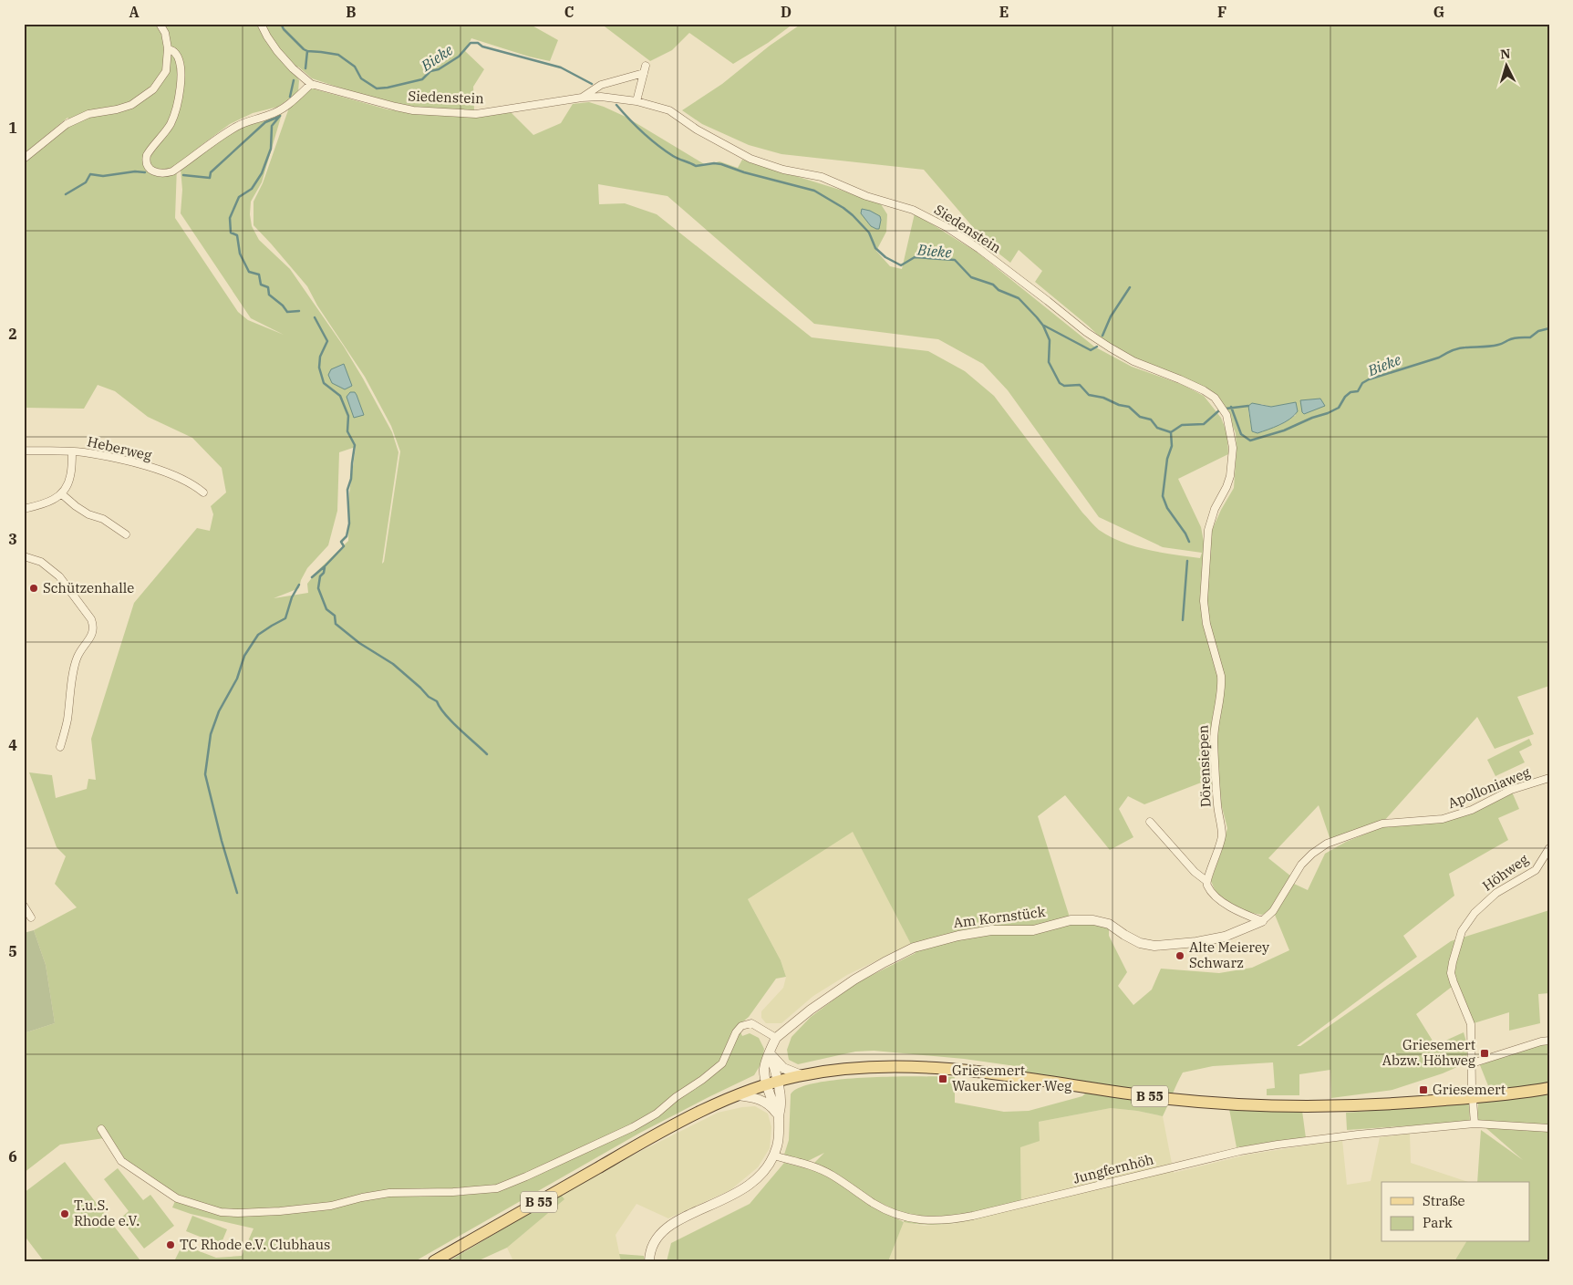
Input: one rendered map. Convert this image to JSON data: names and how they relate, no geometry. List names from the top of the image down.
{
  "streets": {
    "main road": ["B 55"],
    "street": [
      "Siedenstein",
      "Heberweg",
      "Dörensiepen",
      "Apolloniaweg",
      "Höhweg",
      "Am Kornstück",
      "Jungfernhöh"
    ]
  },
  "crossings": [
    ["Siedenstein", "Dörensiepen"],
    ["Apolloniaweg", "Am Kornstück"],
    ["Höhweg", "B 55"],
    ["Höhweg", "Jungfernhöh"]
  ],
  "water": ["Bieke"],
  "places": {
    "other": [
      "Schützenhalle",
      "Alte Meierey Schwarz",
      "T.u.S. Rhode e.V.",
      "TC Rhode e.V. Clubhaus"
    ],
    "transit": ["Griesemert Abzw. Höhweg", "Griesemert Waukemicker Weg", "Griesemert"]
  },
  "legend": ["Straße", "Park"],
  "north": "top",
  "grid": {
    "columns": [
      "A",
      "B",
      "C",
      "D",
      "E",
      "F",
      "G"
    ],
    "rows": [
      "1",
      "2",
      "3",
      "4",
      "5",
      "6"
    ]
  }
}
